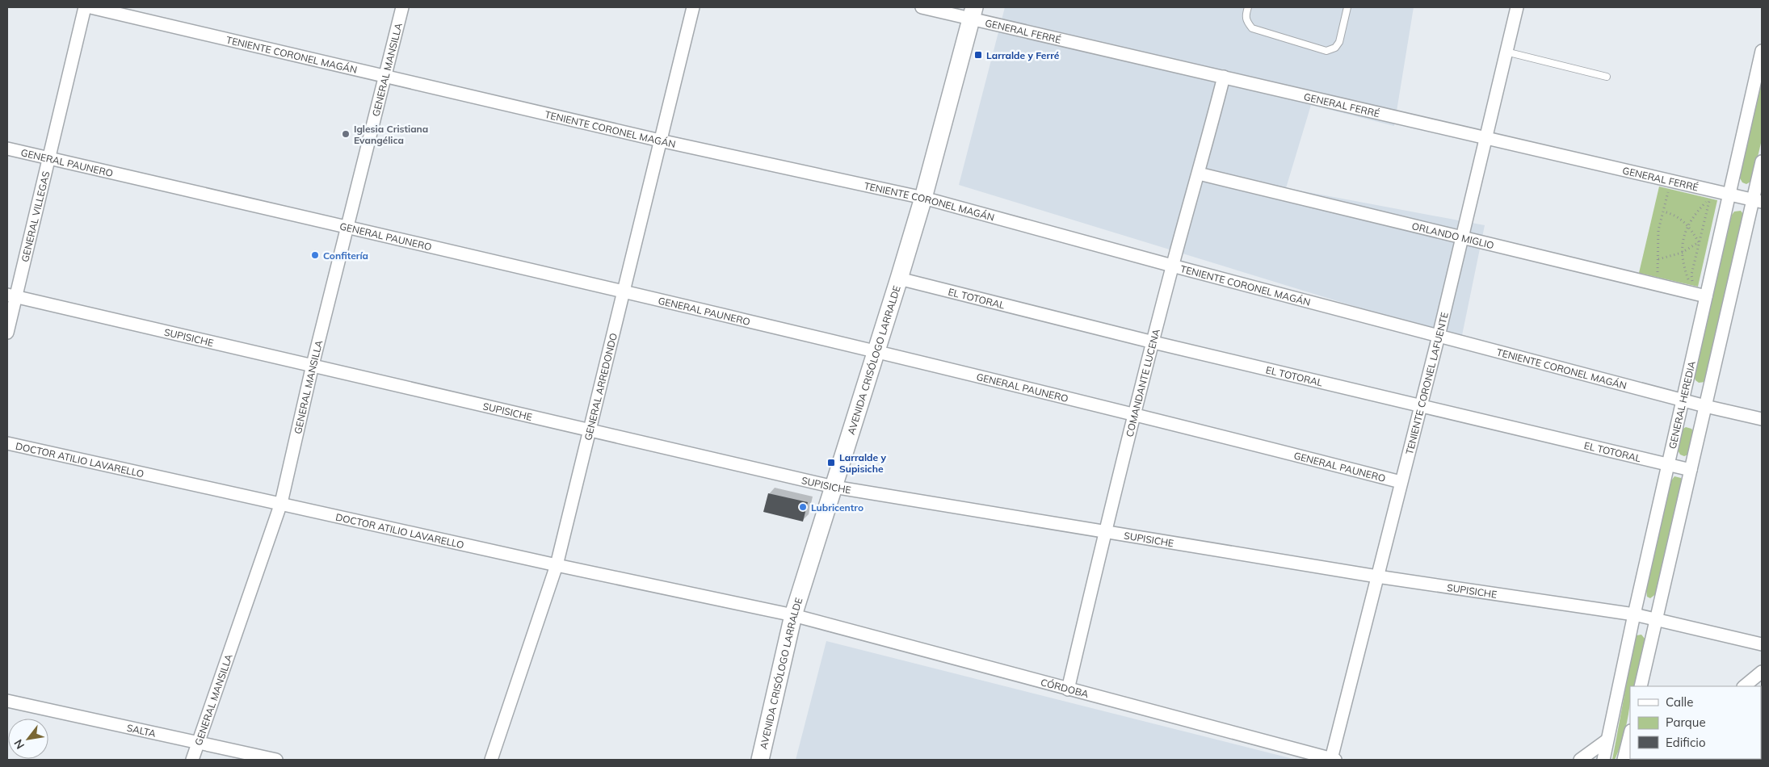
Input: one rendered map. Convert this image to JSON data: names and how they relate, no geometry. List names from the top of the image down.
{
  "streets": {
    "main road": ["AVENIDA CRISÓLOGO LARRALDE"],
    "street": [
      "GENERAL FERRÉ",
      "TENIENTE CORONEL MAGÁN",
      "GENERAL MANSILLA",
      "GENERAL PAUNERO",
      "GENERAL VILLEGAS",
      "ORLANDO MIGLIO",
      "EL TOTORAL",
      "SUPISICHE",
      "COMANDANTE LUCENA",
      "TENIENTE CORONEL LAFUENTE",
      "GENERAL ARREDONDO",
      "GENERAL HEREDIA",
      "DOCTOR ATILIO LAVARELLO",
      "CÓRDOBA",
      "SALTA"
    ]
  },
  "crossings": [
    ["GENERAL FERRÉ", "AVENIDA CRISÓLOGO LARRALDE"],
    ["GENERAL FERRÉ", "COMANDANTE LUCENA"],
    ["GENERAL FERRÉ", "TENIENTE CORONEL LAFUENTE"],
    ["GENERAL FERRÉ", "GENERAL HEREDIA"],
    ["TENIENTE CORONEL MAGÁN", "GENERAL MANSILLA"],
    ["TENIENTE CORONEL MAGÁN", "AVENIDA CRISÓLOGO LARRALDE"],
    ["TENIENTE CORONEL MAGÁN", "COMANDANTE LUCENA"],
    ["TENIENTE CORONEL MAGÁN", "TENIENTE CORONEL LAFUENTE"],
    ["TENIENTE CORONEL MAGÁN", "GENERAL ARREDONDO"],
    ["TENIENTE CORONEL MAGÁN", "GENERAL HEREDIA"],
    ["GENERAL MANSILLA", "GENERAL PAUNERO"],
    ["GENERAL MANSILLA", "SUPISICHE"],
    ["GENERAL MANSILLA", "DOCTOR ATILIO LAVARELLO"],
    ["GENERAL MANSILLA", "SALTA"],
    ["GENERAL PAUNERO", "GENERAL VILLEGAS"],
    ["GENERAL PAUNERO", "AVENIDA CRISÓLOGO LARRALDE"],
    ["GENERAL PAUNERO", "COMANDANTE LUCENA"],
    ["GENERAL PAUNERO", "TENIENTE CORONEL LAFUENTE"],
    ["GENERAL PAUNERO", "GENERAL ARREDONDO"],
    ["GENERAL VILLEGAS", "SUPISICHE"],
    ["ORLANDO MIGLIO", "COMANDANTE LUCENA"],
    ["ORLANDO MIGLIO", "TENIENTE CORONEL LAFUENTE"],
    ["ORLANDO MIGLIO", "GENERAL HEREDIA"],
    ["EL TOTORAL", "AVENIDA CRISÓLOGO LARRALDE"],
    ["EL TOTORAL", "COMANDANTE LUCENA"],
    ["EL TOTORAL", "TENIENTE CORONEL LAFUENTE"],
    ["EL TOTORAL", "GENERAL HEREDIA"],
    ["SUPISICHE", "AVENIDA CRISÓLOGO LARRALDE"],
    ["SUPISICHE", "COMANDANTE LUCENA"],
    ["SUPISICHE", "TENIENTE CORONEL LAFUENTE"],
    ["SUPISICHE", "GENERAL ARREDONDO"],
    ["SUPISICHE", "GENERAL HEREDIA"],
    ["AVENIDA CRISÓLOGO LARRALDE", "DOCTOR ATILIO LAVARELLO"],
    ["AVENIDA CRISÓLOGO LARRALDE", "CÓRDOBA"],
    ["COMANDANTE LUCENA", "CÓRDOBA"],
    ["TENIENTE CORONEL LAFUENTE", "CÓRDOBA"],
    ["GENERAL ARREDONDO", "DOCTOR ATILIO LAVARELLO"],
    ["DOCTOR ATILIO LAVARELLO", "CÓRDOBA"]
  ],
  "places": {
    "transit": ["Larralde y Ferré", "Larralde y Supisiche"],
    "other": ["Iglesia Cristiana Evangélica", "Confitería", "Lubricentro"]
  },
  "legend": ["Calle", "Parque", "Edificio"],
  "north": "bottom left"
}
